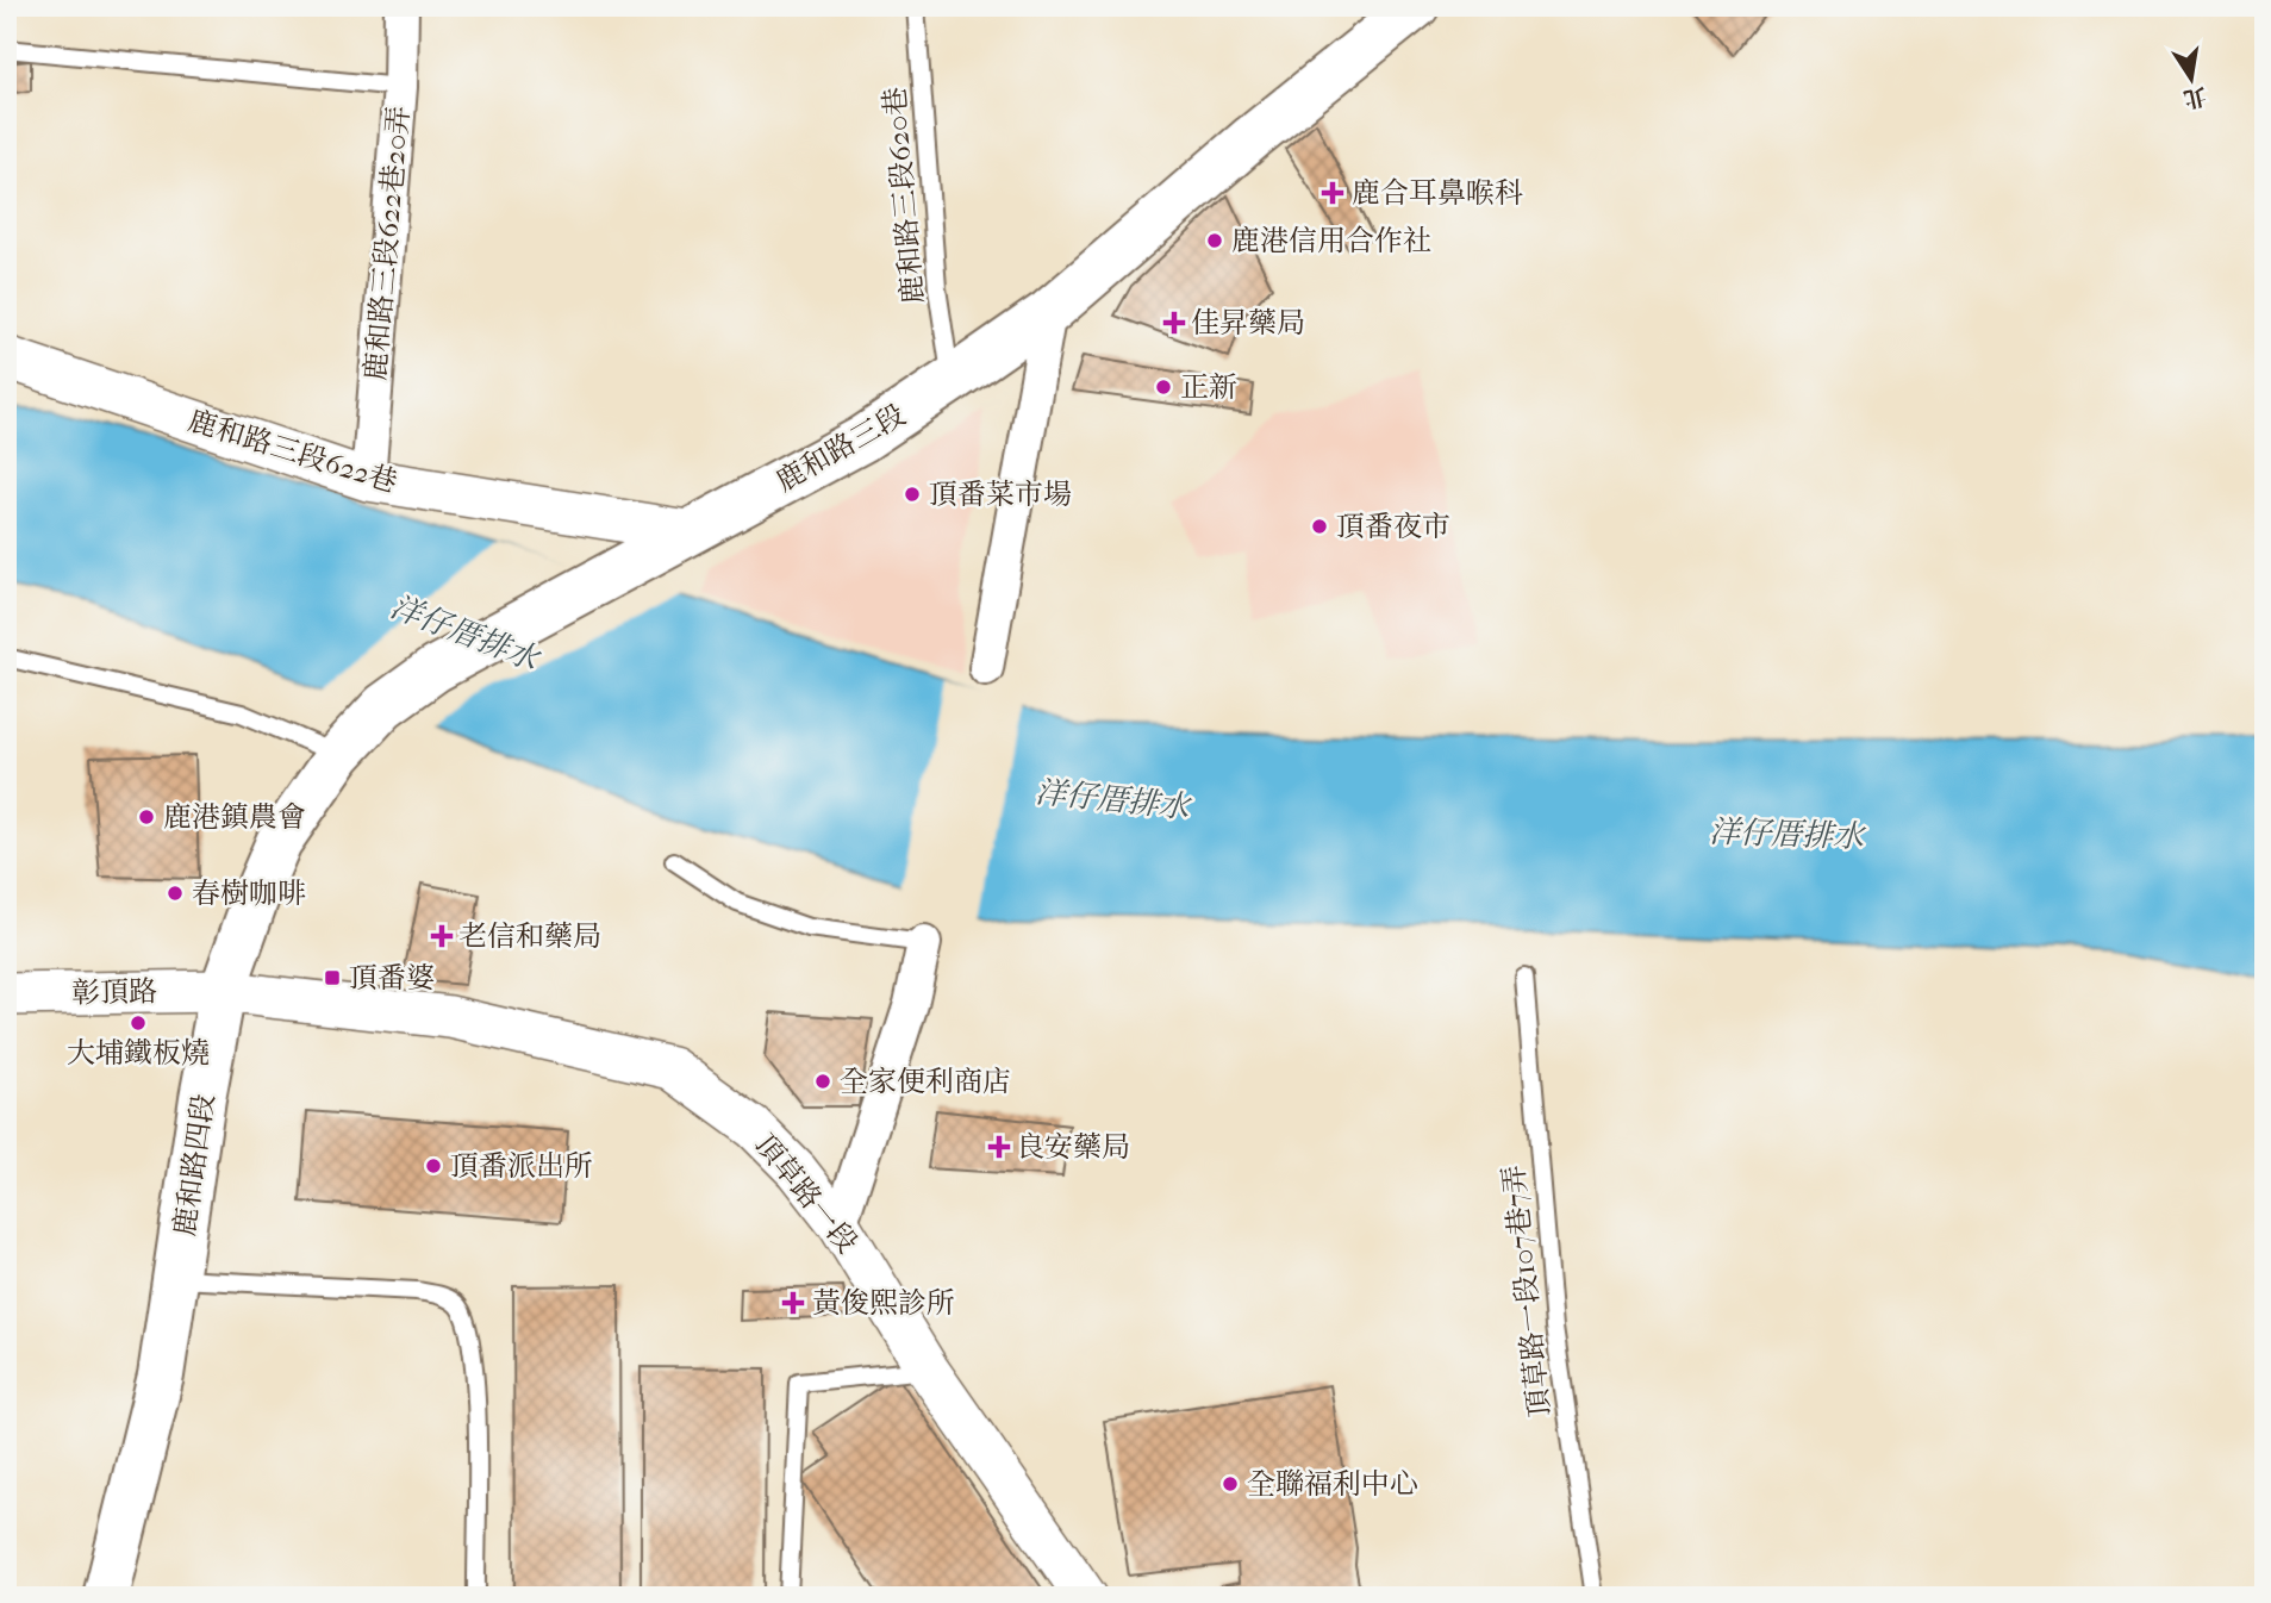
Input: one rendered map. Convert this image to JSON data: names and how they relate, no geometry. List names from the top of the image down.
{
  "streets": {
    "main road": ["鹿和路三段", "鹿和路四段"],
    "street": [
      "鹿和路三段622巷20弄",
      "鹿和路三段622巷",
      "彰頂路",
      "頂草路一段"
    ],
    "lane": ["鹿和路三段620巷", "頂草路一段107巷7弄"]
  },
  "crossings": [
    ["鹿和路三段620巷", "鹿和路三段"],
    ["鹿和路三段622巷20弄", "鹿和路三段622巷"],
    ["鹿和路三段", "鹿和路三段622巷"],
    ["鹿和路三段", "鹿和路四段"],
    ["彰頂路", "鹿和路四段"],
    ["彰頂路", "頂草路一段"],
    ["鹿和路四段", "頂草路一段"]
  ],
  "water": ["洋仔厝排水"],
  "places": {
    "health": [
      "鹿合耳鼻喉科",
      "佳昇藥局",
      "老信和藥局",
      "良安藥局",
      "黃俊熙診所"
    ],
    "other": [
      "鹿港信用合作社",
      "正新",
      "頂番菜市場",
      "頂番夜市",
      "鹿港鎮農會",
      "春樹咖啡",
      "大埔鐵板燒",
      "全家便利商店",
      "頂番派出所",
      "全聯福利中心"
    ],
    "transit": ["頂番婆"]
  },
  "north": "bottom"
}
